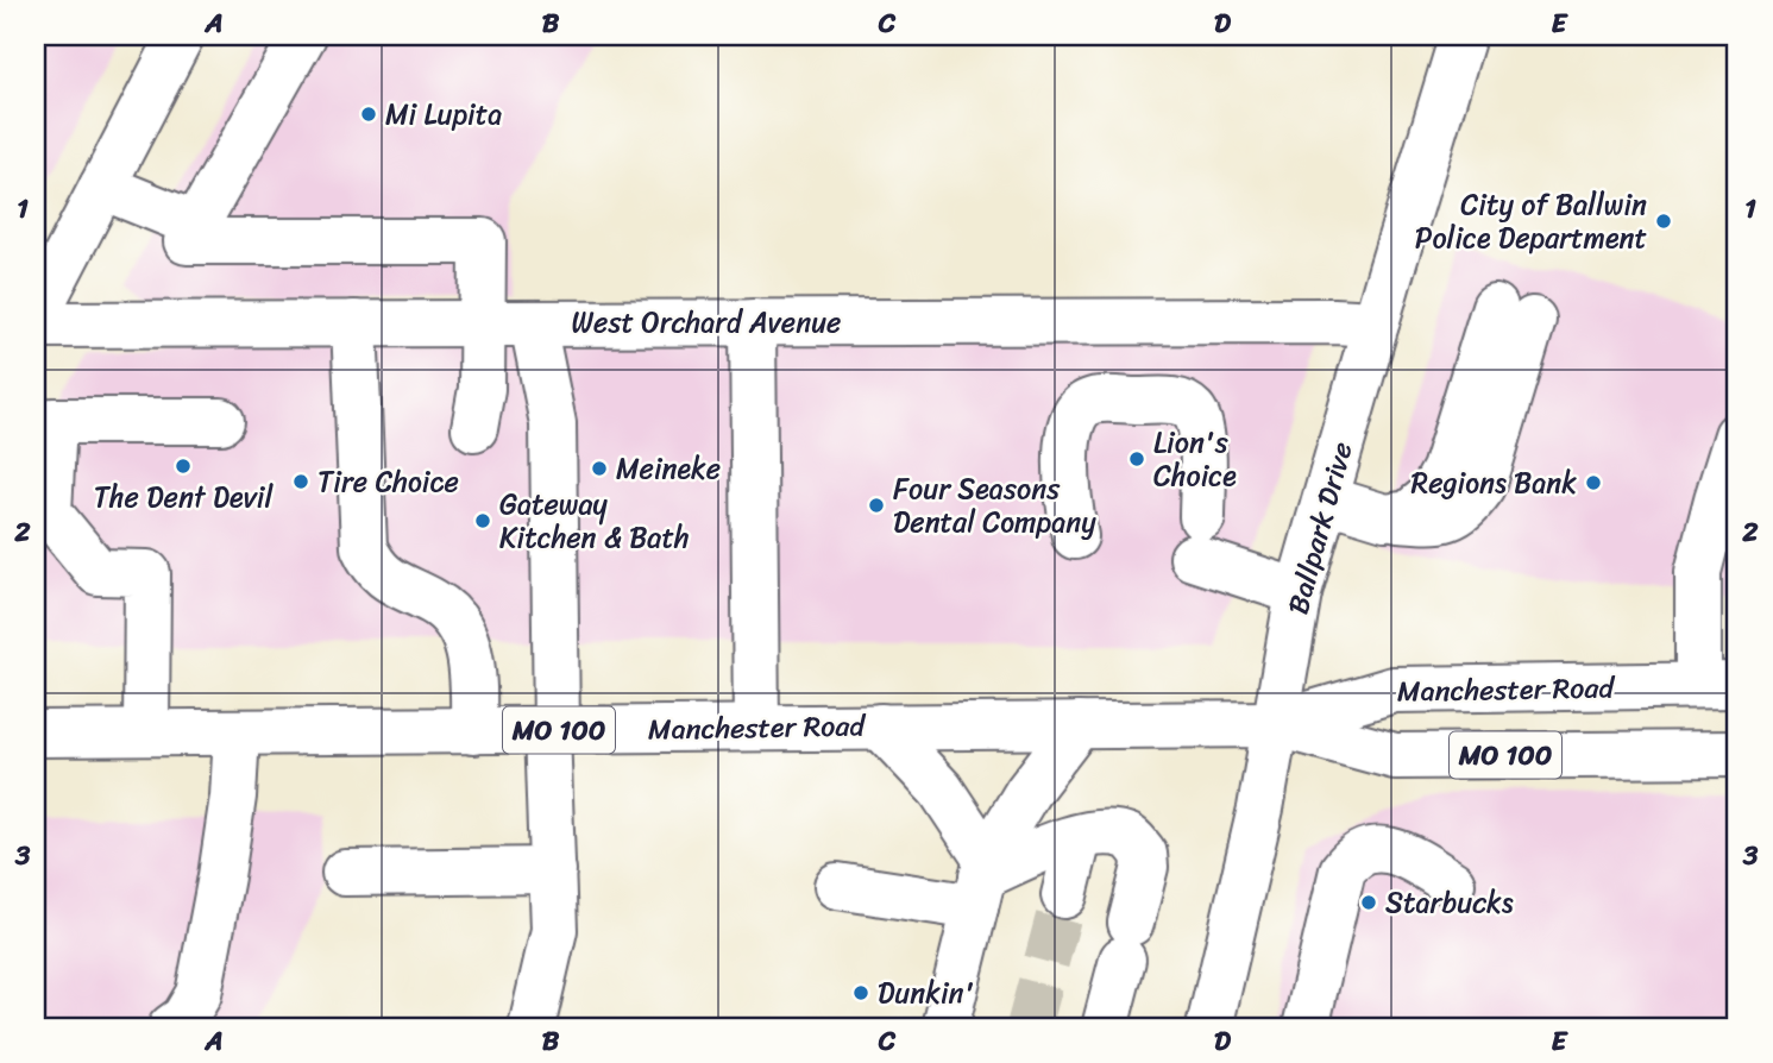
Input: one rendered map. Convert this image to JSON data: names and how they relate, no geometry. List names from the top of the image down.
{
  "streets": {
    "main road": [
      "West Orchard Avenue",
      "Ballpark Drive",
      "Manchester Road",
      "MO 100"
    ]
  },
  "crossings": [
    ["West Orchard Avenue", "Ballpark Drive"],
    ["Ballpark Drive", "Manchester Road"]
  ],
  "places": [
    "Mi Lupita",
    "City of Ballwin Police Department",
    "Lion's Choice",
    "The Dent Devil",
    "Meineke",
    "Tire Choice",
    "Regions Bank",
    "Four Seasons Dental Company",
    "Gateway Kitchen & Bath",
    "Starbucks",
    "Dunkin'"
  ],
  "grid": {
    "columns": [
      "A",
      "B",
      "C",
      "D",
      "E"
    ],
    "rows": ["1", "2", "3"]
  }
}
